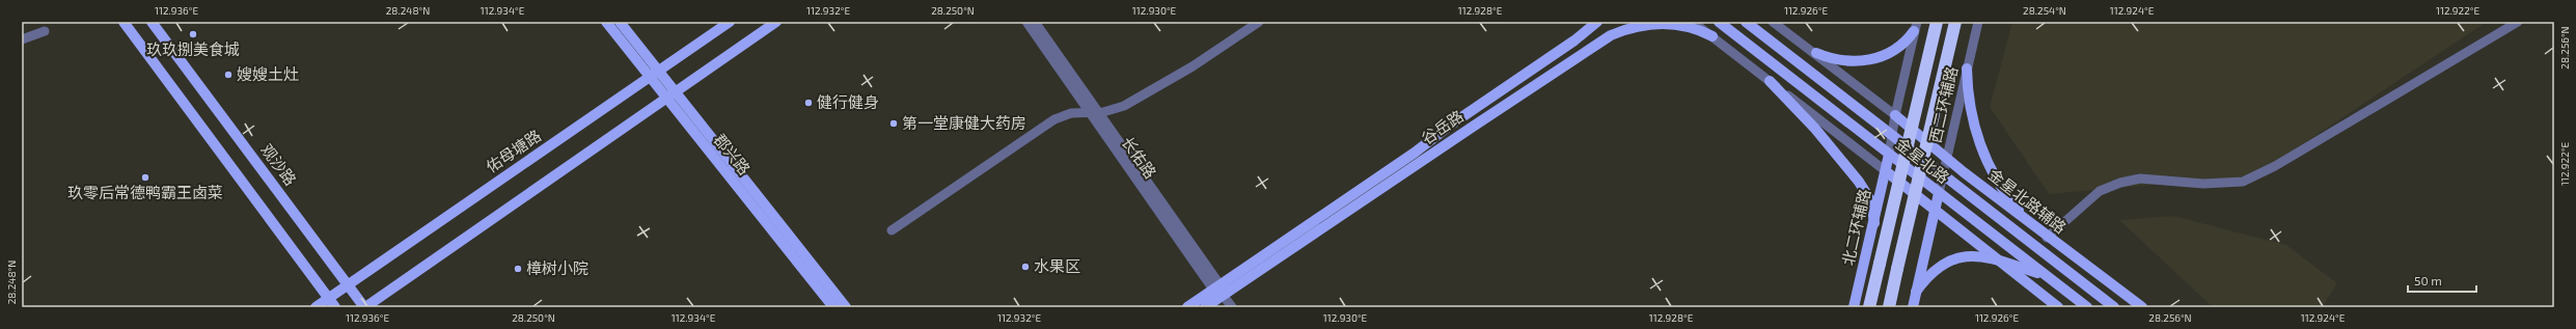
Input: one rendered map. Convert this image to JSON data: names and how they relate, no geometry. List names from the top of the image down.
{
  "streets": {
    "main road": [
      "谷岳路",
      "佑母塘路",
      "郡兴路",
      "金星北路",
      "观沙路",
      "金星北路辅路",
      "北二环辅路"
    ],
    "street": ["西二环辅路", "长佑路"]
  },
  "crossings": [
    ["西二环辅路", "金星北路"],
    ["西二环辅路", "金星北路辅路"],
    ["谷岳路", "长佑路"],
    ["佑母塘路", "郡兴路"],
    ["佑母塘路", "观沙路"],
    ["金星北路", "北二环辅路"]
  ],
  "places": [
    "玖玖捌美食城",
    "嫂嫂土灶",
    "健行健身",
    "第一堂康健大药房",
    "玖零后常德鸭霸王卤菜",
    "水果区",
    "樟树小院"
  ],
  "scale_bar": "50 m",
  "coordinates": [
    "112.936°E",
    "28.248°N",
    "112.934°E",
    "112.932°E",
    "28.250°N",
    "112.930°E",
    "112.928°E",
    "112.926°E",
    "28.254°N",
    "112.924°E",
    "112.922°E",
    "28.256°N"
  ]
}
